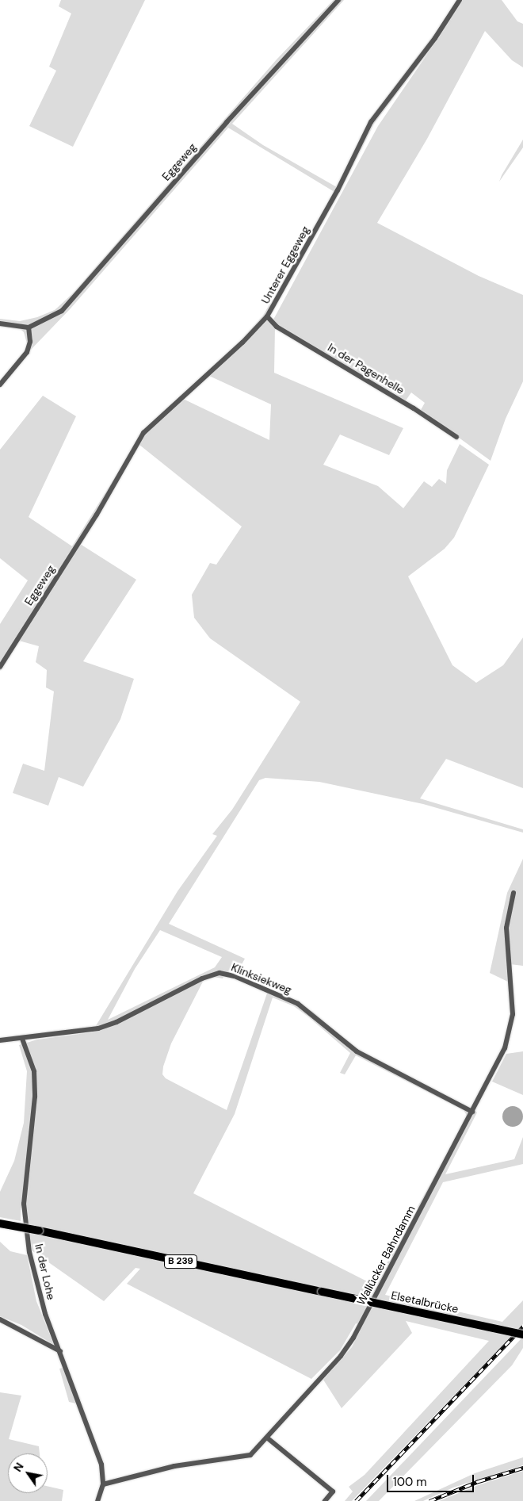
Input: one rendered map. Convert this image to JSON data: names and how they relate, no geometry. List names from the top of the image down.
{
  "streets": {
    "main road": ["B 239", "Elsetalbrücke"],
    "street": [
      "Eggeweg",
      "Unterer Eggeweg",
      "In der Pagenhelle",
      "Klinksiekweg",
      "Wallücker Bahndamm",
      "In der Lohe"
    ]
  },
  "crossings": [
    ["Eggeweg", "Unterer Eggeweg"],
    ["Unterer Eggeweg", "In der Pagenhelle"],
    ["Klinksiekweg", "Wallücker Bahndamm"],
    ["Klinksiekweg", "In der Lohe"],
    ["Wallücker Bahndamm", "In der Lohe"]
  ],
  "scale_bar": "100 m",
  "north": "top left"
}
